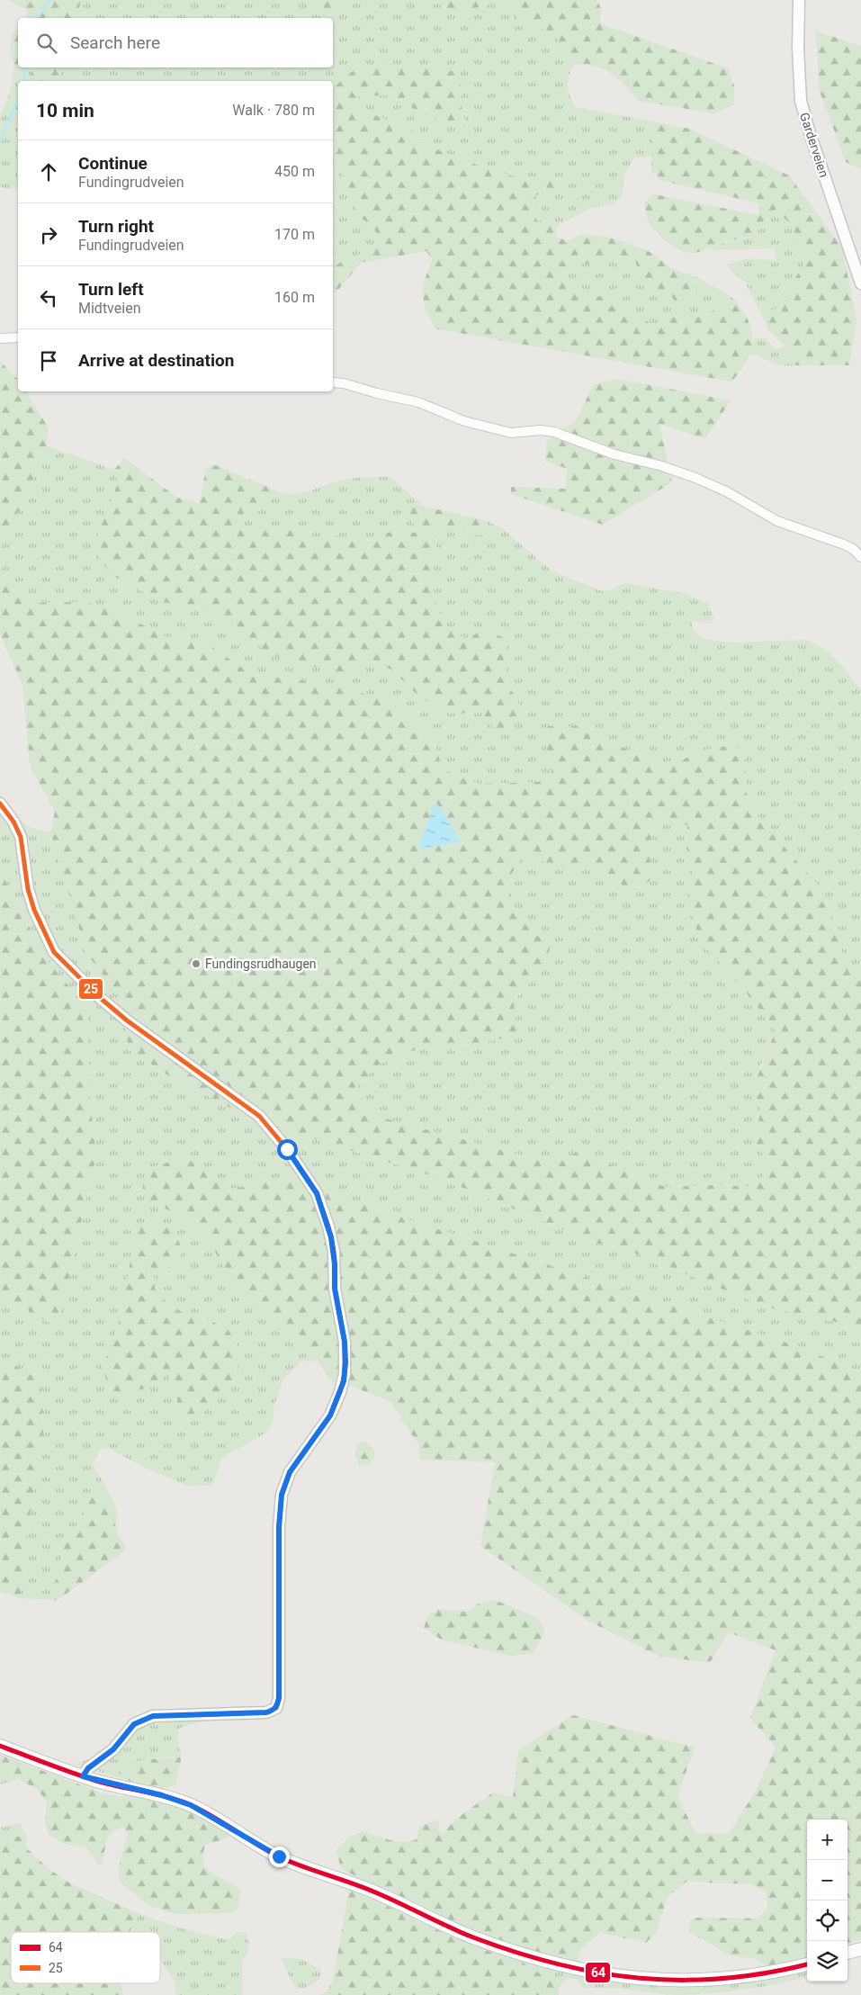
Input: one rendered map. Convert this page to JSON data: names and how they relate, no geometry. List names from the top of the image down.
{
  "streets": {
    "street": ["Garderveien"]
  },
  "places": ["Fundingsrudhaugen"],
  "lines": ["transit line 25", "transit line 64"],
  "legend": ["64", "25"],
  "page": {
    "search": "Search here",
    "heading": ["10 min", "Walk · 780 m"],
    "list": [
      ["Continue", "Fundingrudveien", "450 m"],
      ["Turn right", "Fundingrudveien", "170 m"],
      ["Turn left", "Midtveien", "160 m"],
      "Arrive at destination"
    ],
    "map_buttons": ["+", "−"]
  }
}
